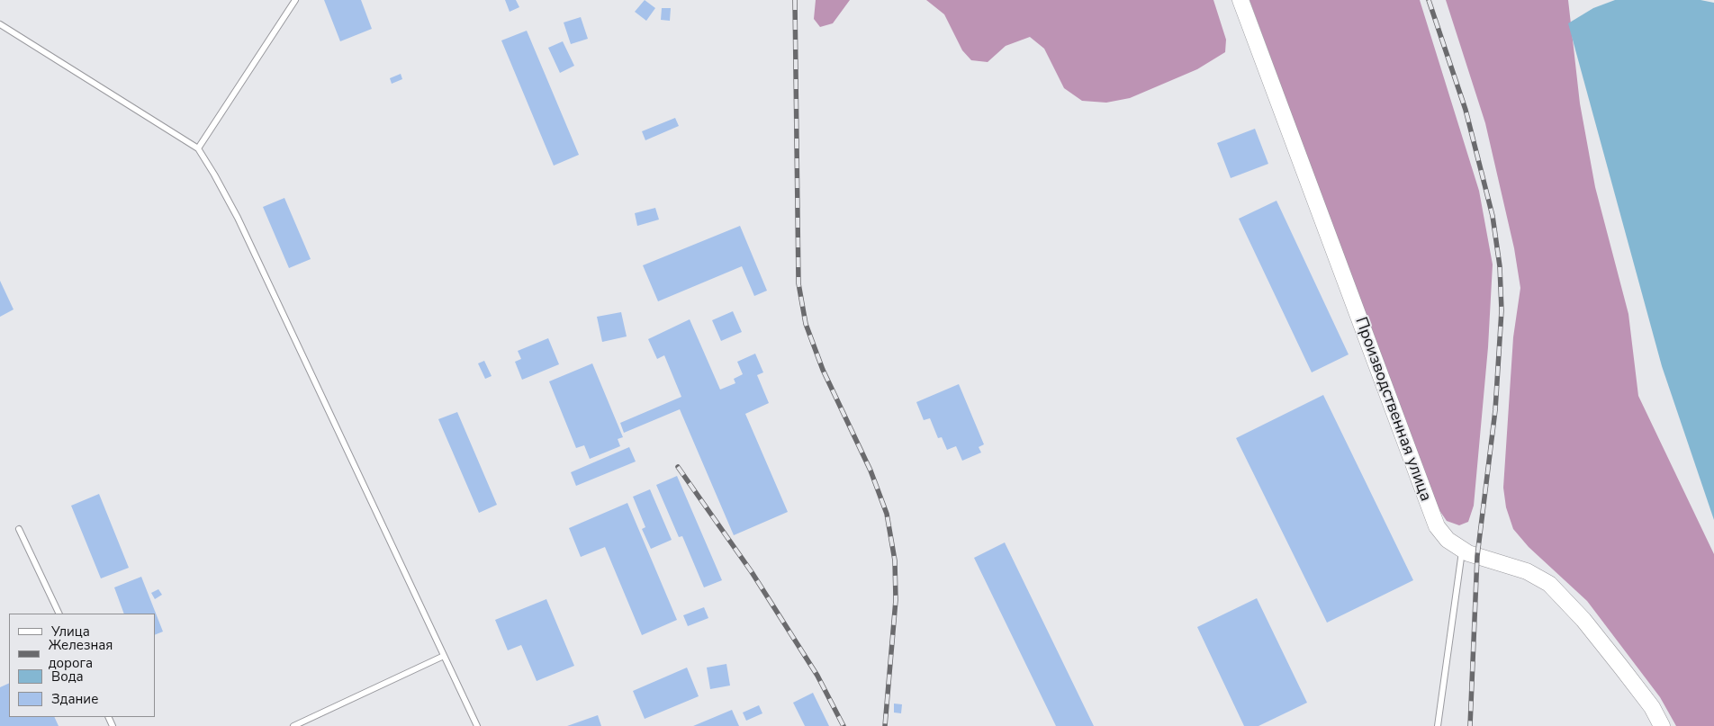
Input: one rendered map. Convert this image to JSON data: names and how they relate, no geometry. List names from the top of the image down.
{
  "streets": {
    "street": ["Производственная улица"]
  },
  "legend": [
    "Улица",
    "Железная дорога",
    "Вода",
    "Здание"
  ]
}
